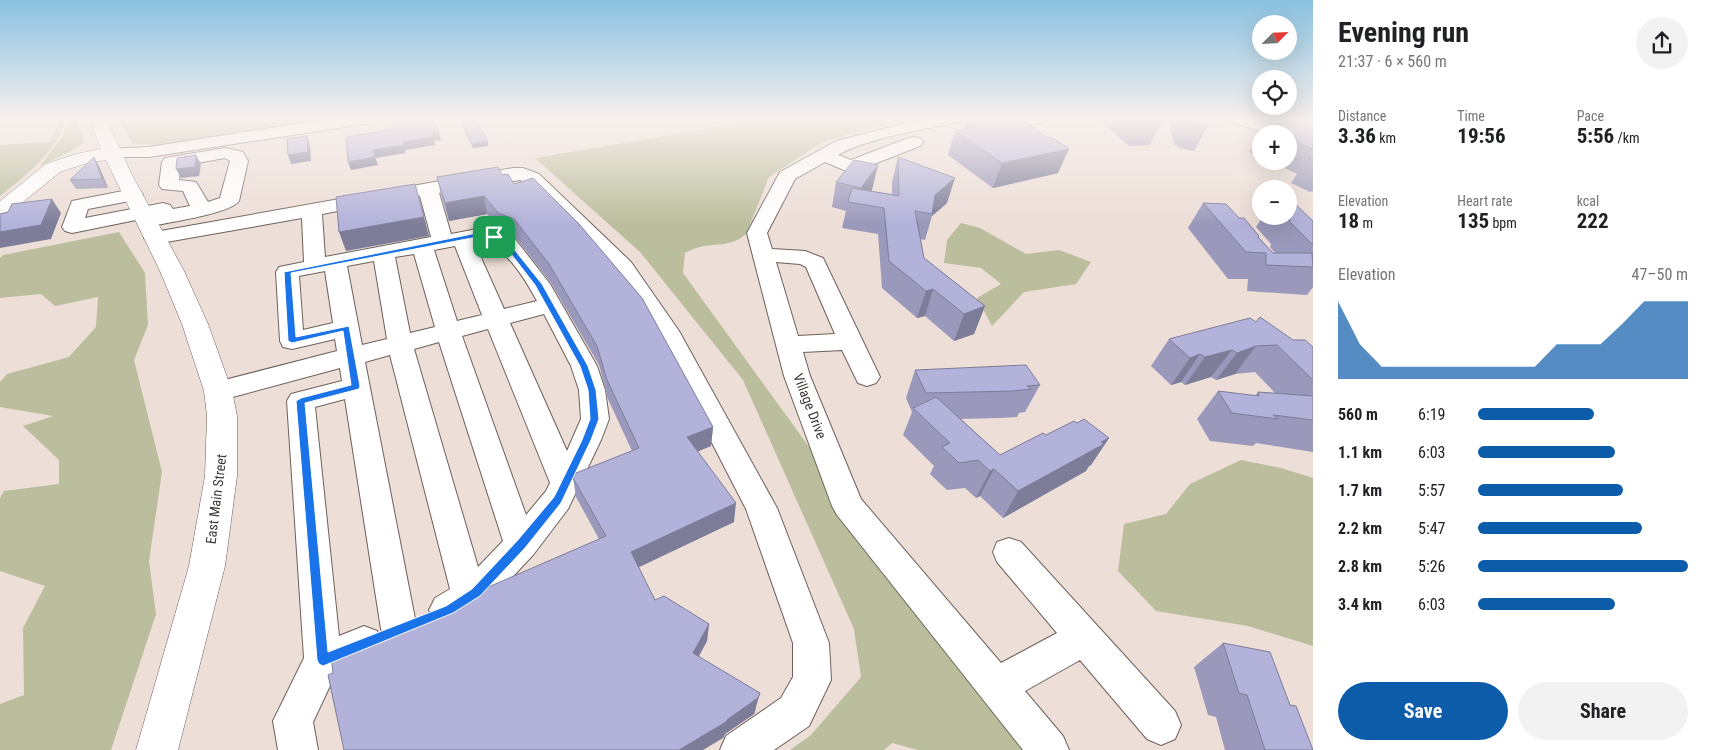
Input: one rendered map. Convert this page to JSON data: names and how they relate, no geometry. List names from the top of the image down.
{
  "streets": {
    "main road": ["East Main Street"],
    "street": ["Village Drive"]
  },
  "north": "top right",
  "page": {
    "heading": ["Evening run", "21:37 · 6 × 560 m"],
    "map_buttons": ["+", "−"],
    "stats": [
      ["Distance", "3.36 km"],
      ["Time", "19:56"],
      ["Pace", "5:56 /km"],
      ["Elevation", "18 m"],
      ["Heart rate", "135 bpm"],
      ["kcal", "222"]
    ],
    "chart": ["Elevation", "47–50 m"],
    "list": [
      {
        "name": "560 m",
        "note": "6:19"
      },
      {
        "name": "1.1 km",
        "note": "6:03"
      },
      {
        "name": "1.7 km",
        "note": "5:57"
      },
      {
        "name": "2.2 km",
        "note": "5:47"
      },
      {
        "name": "2.8 km",
        "note": "5:26"
      },
      {
        "name": "3.4 km",
        "note": "6:03"
      }
    ],
    "buttons": ["Save", "Share"]
  }
}
